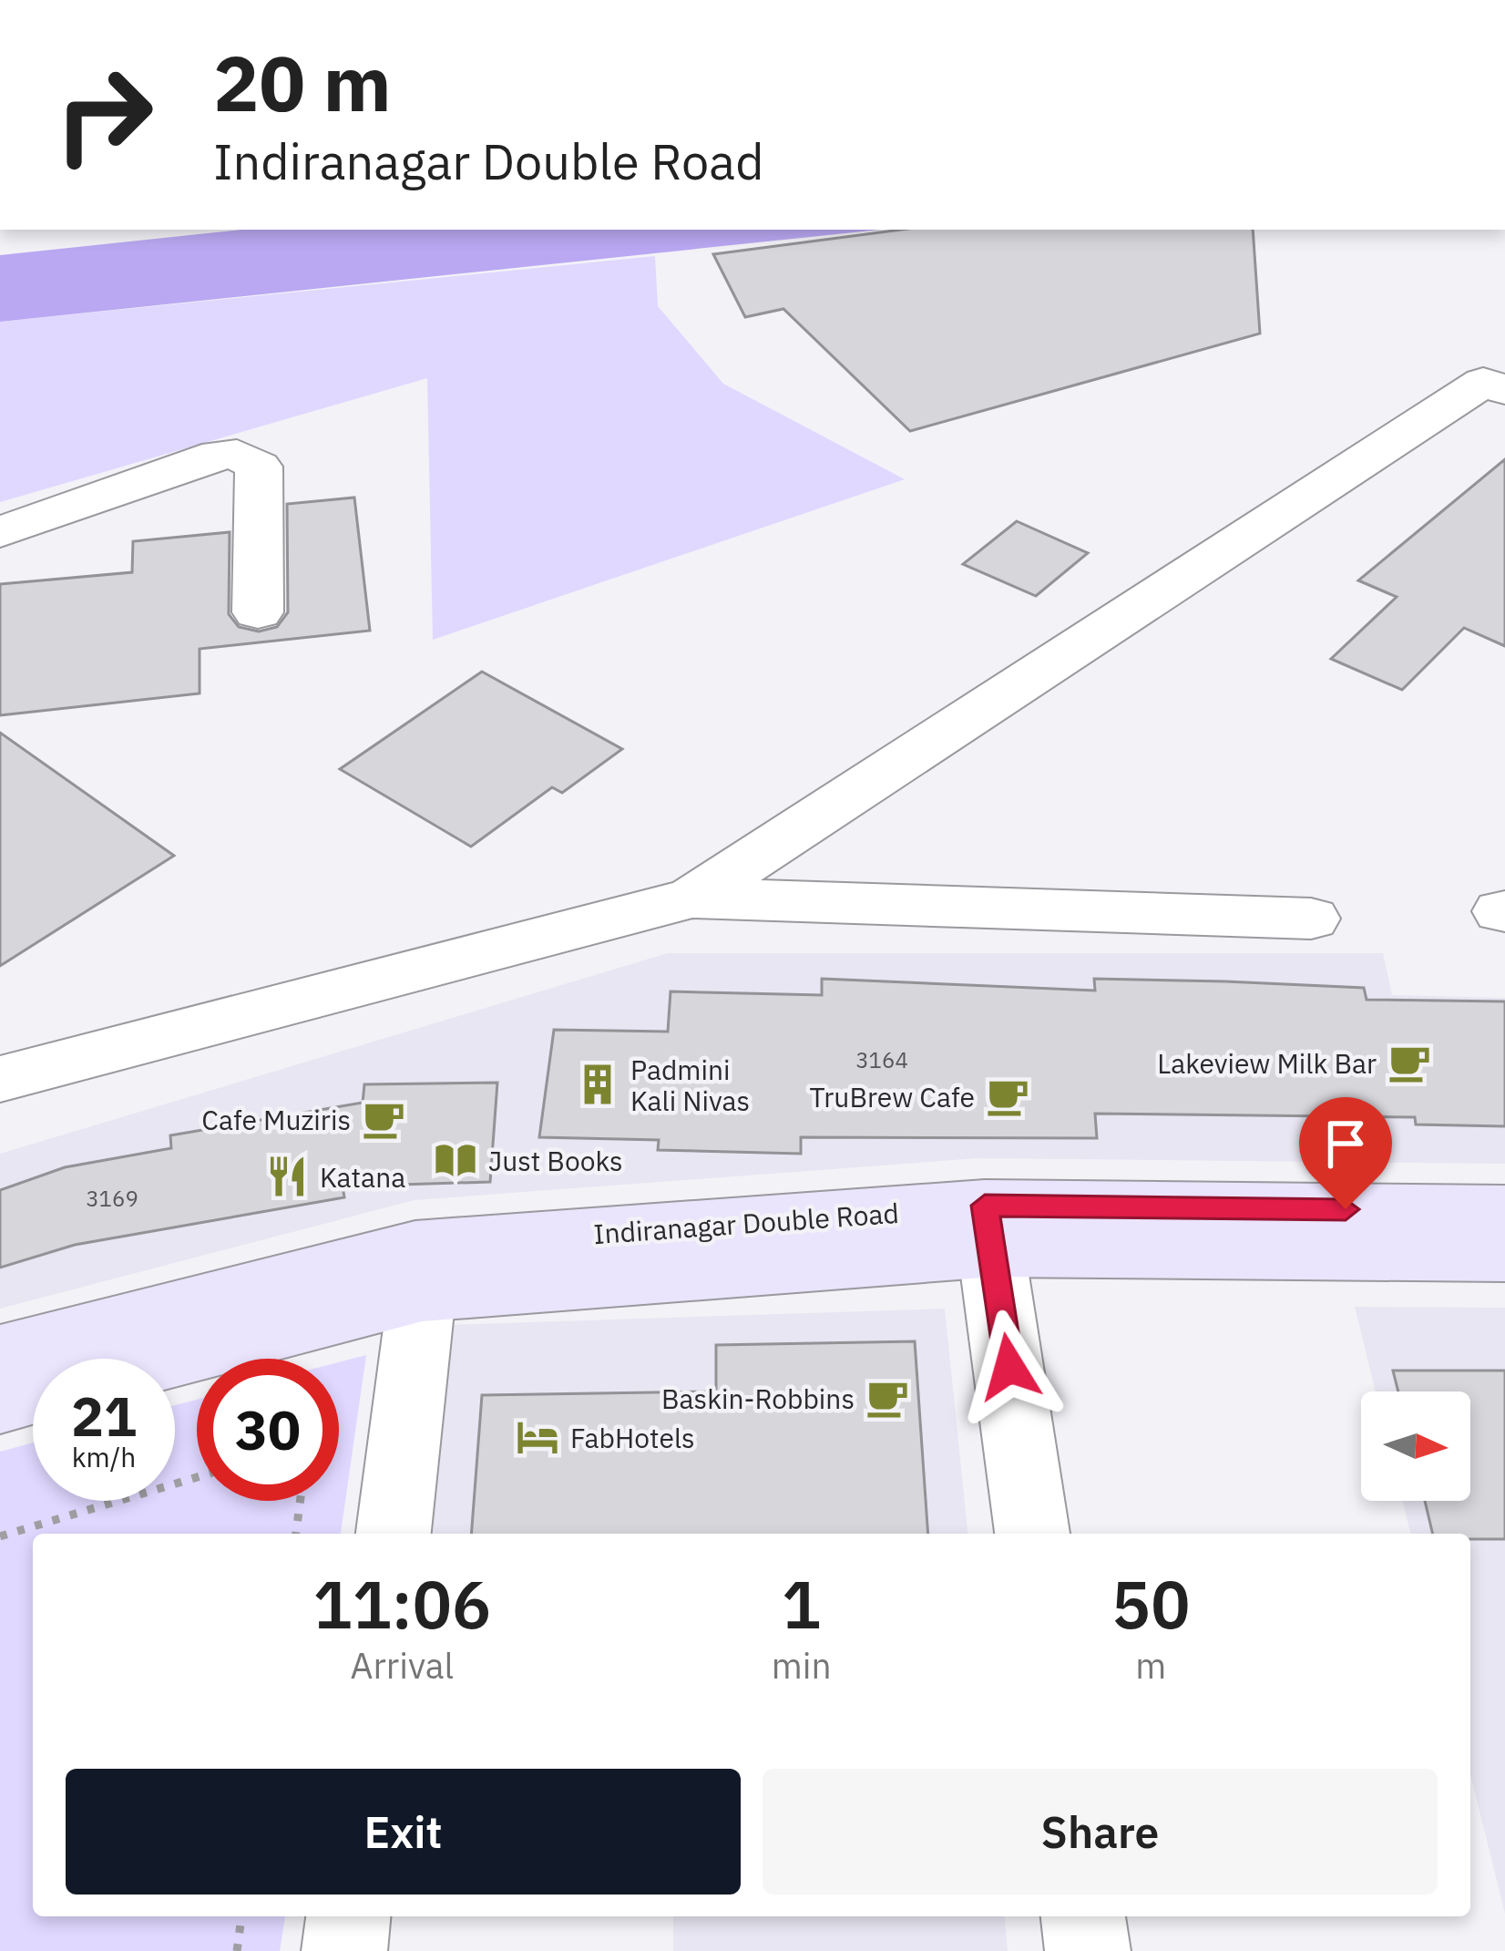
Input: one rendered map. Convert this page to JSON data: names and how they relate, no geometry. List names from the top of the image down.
{
  "streets": {
    "street": ["Indiranagar Double Road"]
  },
  "places": {
    "cafe": [
      "Lakeview Milk Bar",
      "TruBrew Cafe",
      "Cafe Muziris",
      "Baskin-Robbins"
    ],
    "building": ["Padmini Kali Nivas"],
    "library": ["Just Books"],
    "restaurant": ["Katana"],
    "hotel": ["FabHotels"]
  },
  "house_numbers": ["3164", "3169"],
  "north": "right",
  "page": {
    "turn": ["20 m", "Indiranagar Double Road"],
    "speed": "21 km/h",
    "limit": "30",
    "eta": [
      "11:06",
      "Arrival",
      "1",
      "min",
      "50",
      "m"
    ],
    "buttons": ["Exit", "Share"]
  }
}
